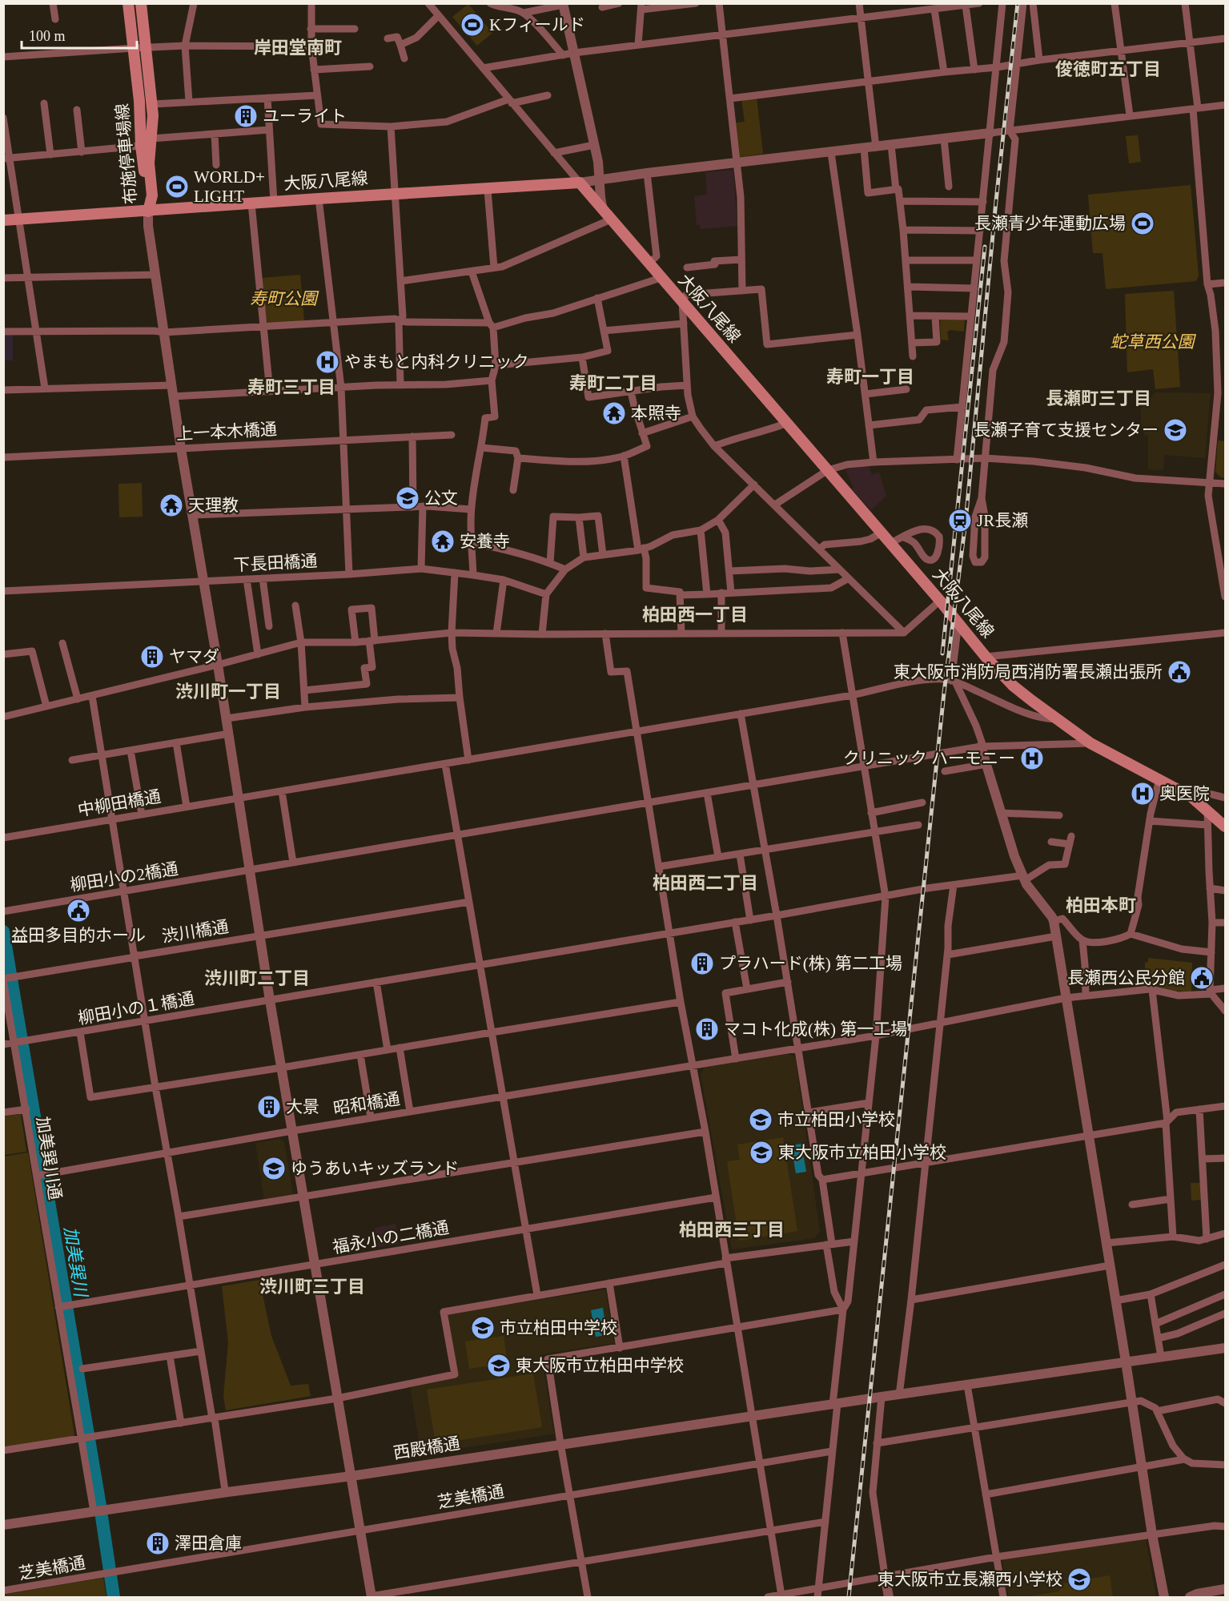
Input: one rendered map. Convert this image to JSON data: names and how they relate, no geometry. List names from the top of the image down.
{
  "streets": {
    "main road": ["布施停車場線", "大阪八尾線"],
    "street": [
      "上一本木橋通",
      "下長田橋通",
      "中柳田橋通",
      "柳田小の2橋通",
      "渋川橋通",
      "柳田小の１橋通",
      "昭和橋通",
      "加美巽川通",
      "福永小の二橋通",
      "西殿橋通",
      "芝美橋通"
    ]
  },
  "crossings": [
    ["布施停車場線", "大阪八尾線"],
    ["大阪八尾線", "柳田小の2橋通"],
    ["渋川橋通", "加美巽川通"],
    ["柳田小の１橋通", "加美巽川通"],
    ["昭和橋通", "加美巽川通"],
    ["加美巽川通", "福永小の二橋通"],
    ["加美巽川通", "西殿橋通"]
  ],
  "districts": [
    "岸田堂南町",
    "俊徳町五丁目",
    "寿町一丁目",
    "寿町二丁目",
    "寿町三丁目",
    "長瀬町三丁目",
    "柏田西一丁目",
    "渋川町一丁目",
    "柏田西二丁目",
    "柏田本町",
    "渋川町二丁目",
    "柏田西三丁目",
    "渋川町三丁目"
  ],
  "water": ["加美巽川"],
  "parks": ["寿町公園", "蛇草西公園"],
  "places": {
    "sports": ["Kフィールド", "WORLD+ LIGHT", "長瀬青少年運動広場"],
    "building": [
      "ユーライト",
      "ヤマダ",
      "プラハード(株) 第二工場",
      "マコト化成(株) 第一工場",
      "大景",
      "澤田倉庫"
    ],
    "hospital": ["やまもと内科クリニック", "クリニック ハーモニー", "奥医院"],
    "temple": ["本照寺", "天理教", "安養寺"],
    "school or university": [
      "長瀬子育て支援センター",
      "公文",
      "市立柏田小学校",
      "東大阪市立柏田小学校",
      "ゆうあいキッズランド",
      "市立柏田中学校",
      "東大阪市立柏田中学校",
      "東大阪市立長瀬西小学校"
    ],
    "station": ["JR長瀬"],
    "public building": ["東大阪市消防局西消防署長瀬出張所", "益田多目的ホール", "長瀬西公民分館"]
  },
  "scale_bar": "100 m"
}
